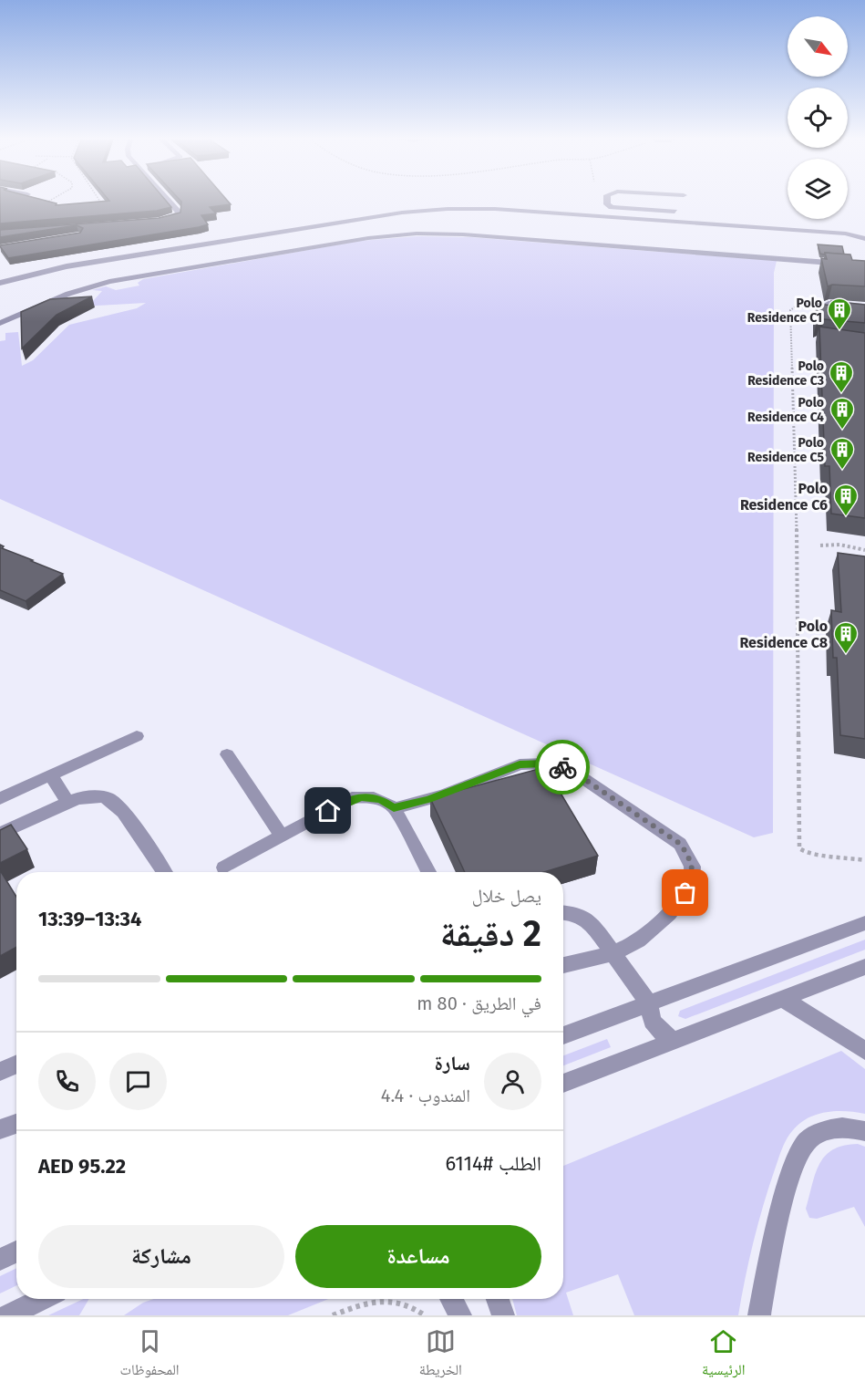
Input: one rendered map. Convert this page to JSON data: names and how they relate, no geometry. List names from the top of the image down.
{
  "places": {
    "building": [
      "Polo Residence C1",
      "Polo Residence C3",
      "Polo Residence C4",
      "Polo Residence C5",
      "Polo Residence C6",
      "Polo Residence C8"
    ]
  },
  "north": "bottom right",
  "page": {
    "heading": ["2 دقيقة", "يصل خلال", "13:34–13:39"],
    "panel": [
      "سارة",
      "المندوب · 4.4",
      "الطلب #6114",
      "AED 95.22"
    ],
    "bar": "في الطريق · 80 m",
    "buttons": ["مساعدة", "مشاركة"],
    "tabs": ["الرئيسية", "الخريطة", "المحفوظات"]
  }
}
